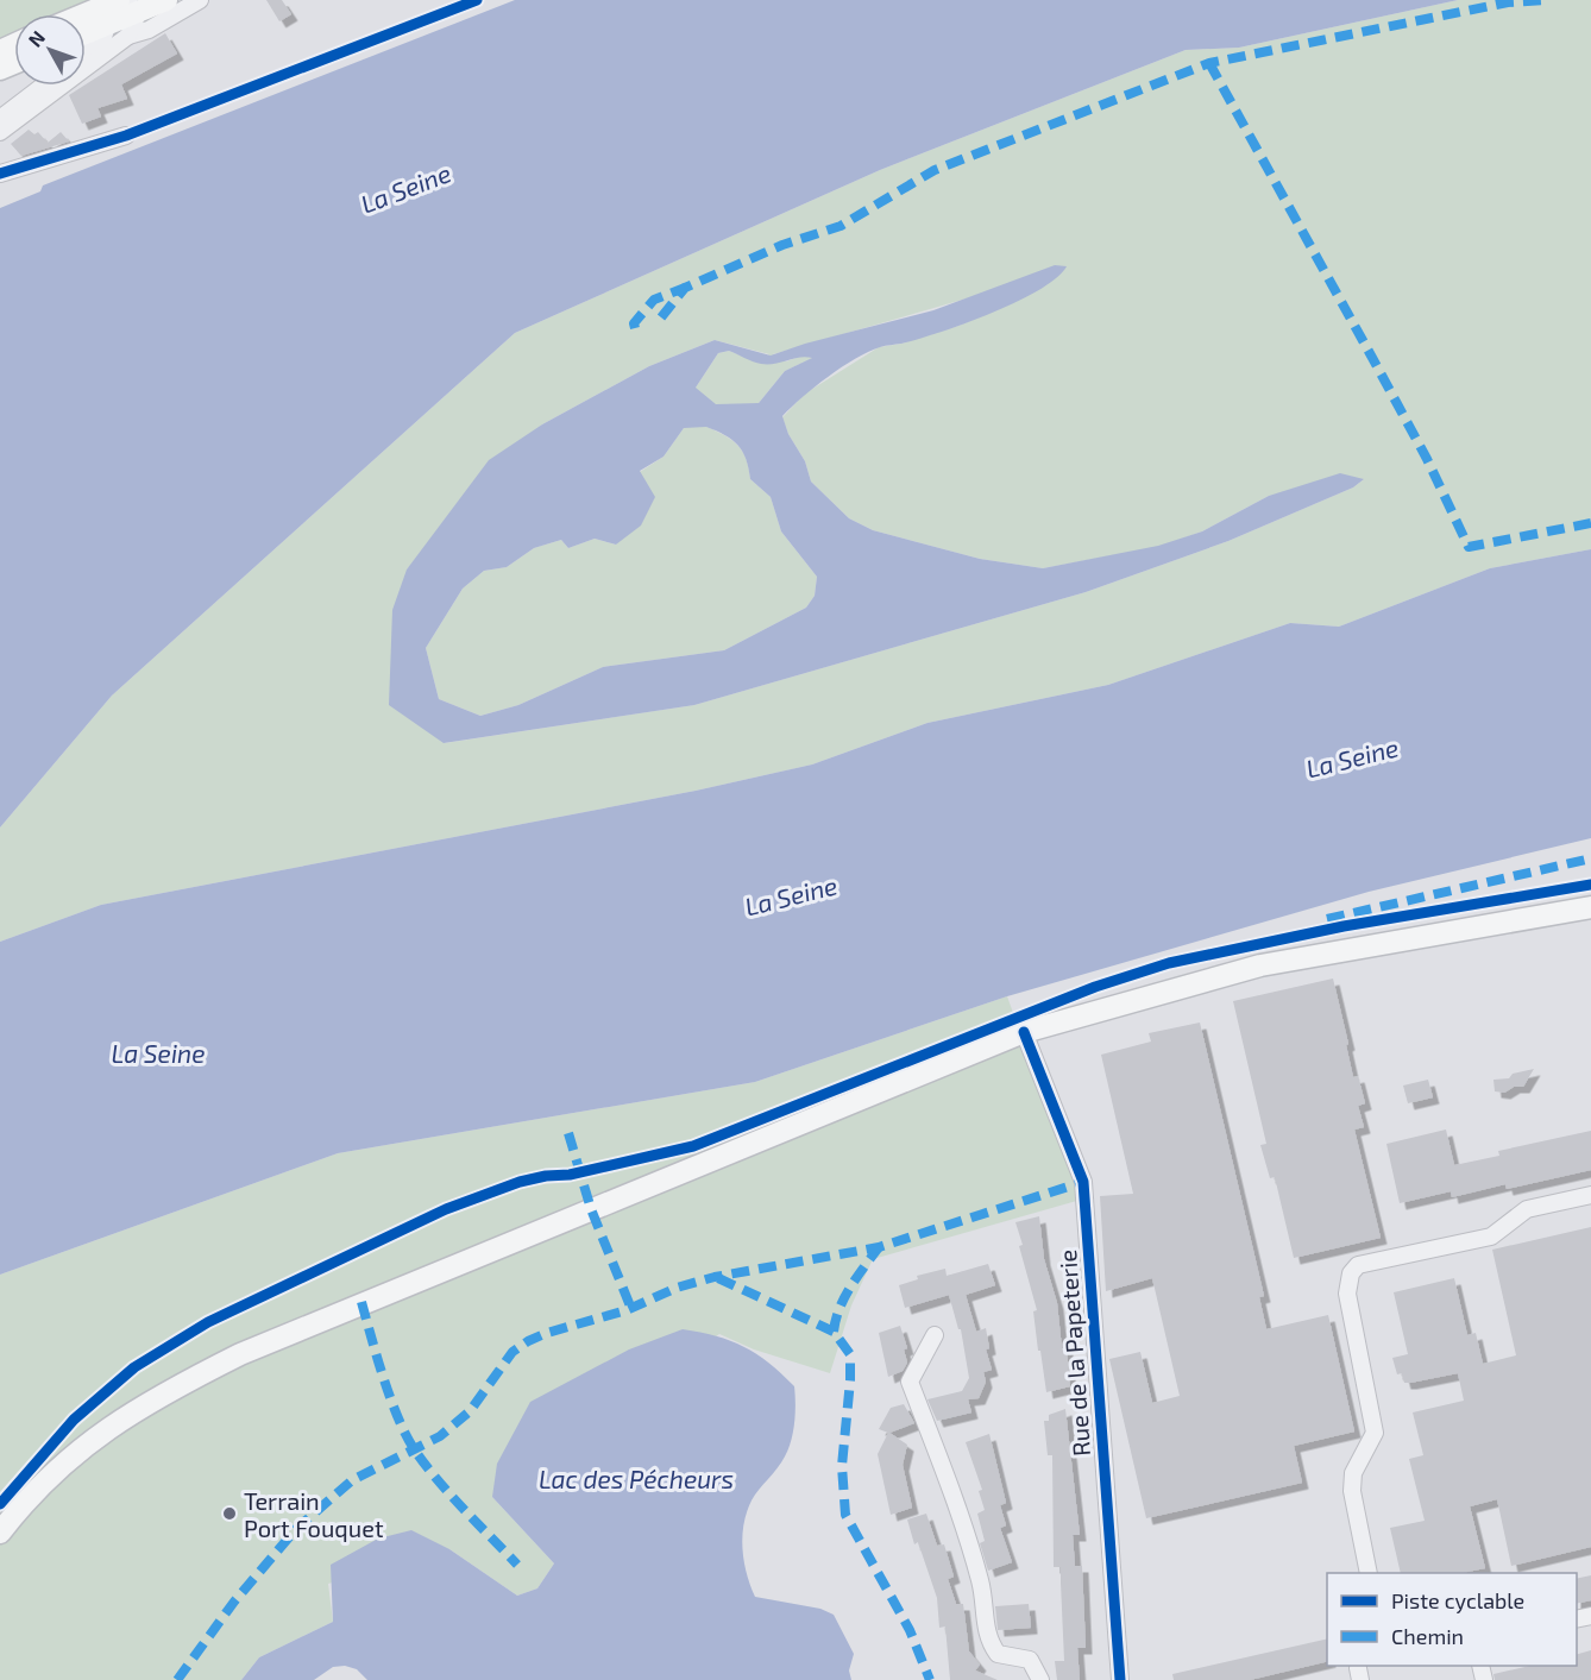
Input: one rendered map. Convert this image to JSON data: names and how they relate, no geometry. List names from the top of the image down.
{
  "streets": {
    "street": ["Rue de la Papeterie"]
  },
  "water": ["La Seine", "Lac des Pécheurs"],
  "places": ["Terrain Port Fouquet"],
  "legend": ["Piste cyclable", "Chemin"],
  "north": "top left"
}
